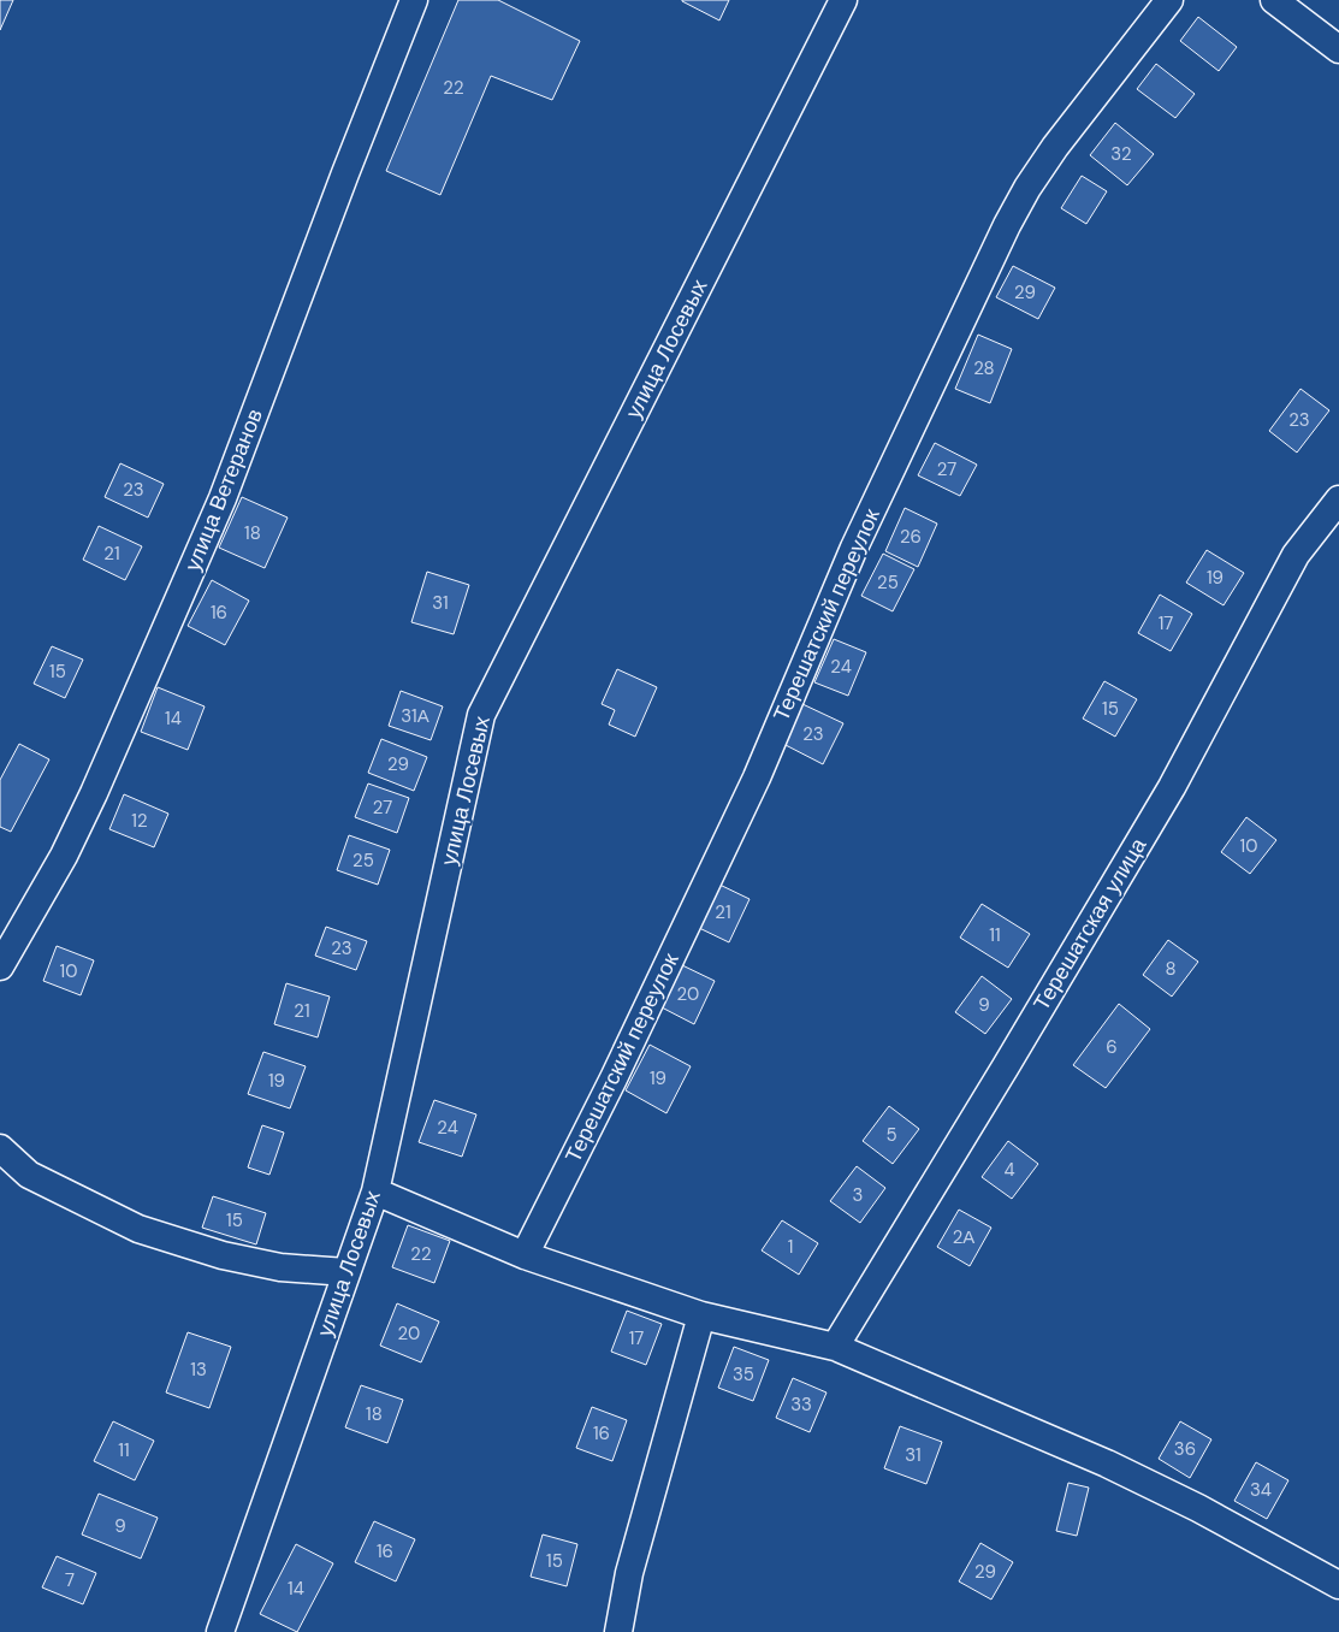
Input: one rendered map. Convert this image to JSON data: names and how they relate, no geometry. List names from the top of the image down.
{
  "streets": {
    "street": [
      "улица Лосевых",
      "улица Ветеранов",
      "Терешатский переулок",
      "Терешатская улица"
    ]
  },
  "house_numbers": [
    "22",
    "32",
    "29",
    "28",
    "23",
    "27",
    "23",
    "18",
    "26",
    "21",
    "19",
    "25",
    "31",
    "16",
    "17",
    "24",
    "15",
    "15",
    "31А",
    "14",
    "23",
    "29",
    "27",
    "12",
    "10",
    "25",
    "21",
    "11",
    "23",
    "8",
    "10",
    "20",
    "9",
    "21",
    "6",
    "19",
    "19",
    "24",
    "5",
    "4",
    "3",
    "15",
    "2А",
    "1",
    "22",
    "20",
    "17",
    "13",
    "35",
    "33",
    "18",
    "16",
    "36",
    "11",
    "31",
    "34",
    "9",
    "16",
    "15",
    "29",
    "7",
    "14"
  ]
}
